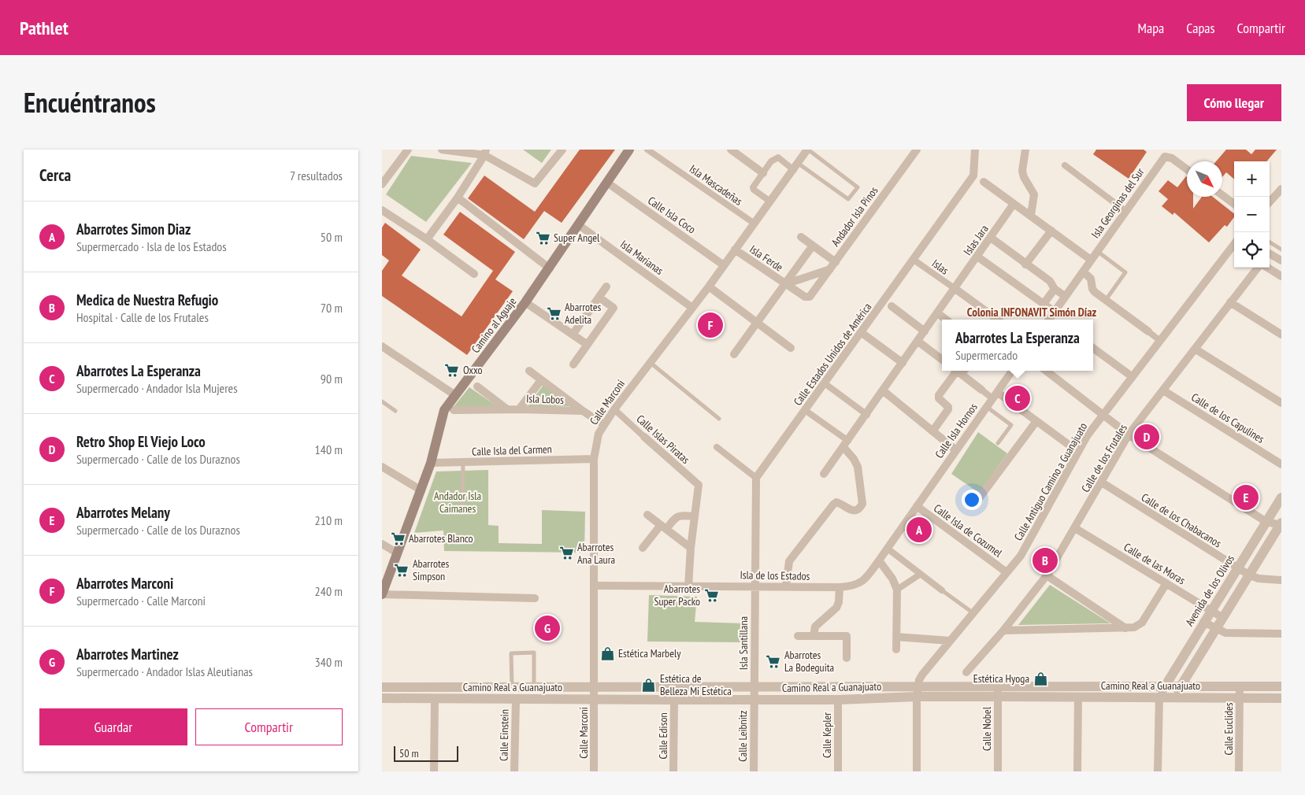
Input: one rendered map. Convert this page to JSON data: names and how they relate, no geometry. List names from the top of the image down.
{
  "streets": {
    "main road": ["Camino al Aguaje"],
    "street": [
      "Isla Mascadeñas",
      "Isla Georginas del Sur",
      "Calle Isla Coco",
      "Andador Isla Pinos",
      "Islas Jara",
      "Isla Marianas",
      "Isla Ferde",
      "Islas",
      "Calle Estados Unidos de América",
      "Isla Lobos",
      "Calle Marconi",
      "Calle de los Capulines",
      "Calle Isla Hornos",
      "Calle Islas Piratas",
      "Calle Isla del Carmen",
      "Calle de los Frutales",
      "Calle Antiguo Camino a Guanajuato",
      "Calle de los Chabacanos",
      "Calle Isla de Cozumel",
      "Calle de las Moras",
      "Isla de los Estados",
      "Avenida de los Olivos",
      "Isla Santillana",
      "Camino Real a Guanajuato",
      "Calle Nobel",
      "Calle Euclides",
      "Calle Einstein",
      "Calle Kepler",
      "Calle Edison",
      "Calle Leibnitz"
    ]
  },
  "crossings": [
    ["Isla Mascadeñas", "Calle Marconi"],
    ["Calle Isla Coco", "Camino al Aguaje"],
    ["Calle Isla Coco", "Calle Marconi"],
    ["Andador Isla Pinos", "Isla Ferde"],
    ["Islas Jara", "Islas"],
    ["Isla Marianas", "Camino al Aguaje"],
    ["Isla Marianas", "Calle Marconi"],
    ["Isla Ferde", "Calle Marconi"],
    ["Islas", "Calle Estados Unidos de América"],
    ["Camino al Aguaje", "Calle Isla del Carmen"],
    ["Isla Lobos", "Calle Marconi"],
    ["Calle Marconi", "Calle Islas Piratas"],
    ["Calle Marconi", "Calle Isla del Carmen"],
    ["Calle Marconi", "Isla de los Estados"],
    ["Calle Marconi", "Camino Real a Guanajuato"],
    ["Calle de los Capulines", "Calle de los Frutales"],
    ["Calle Isla Hornos", "Calle Isla de Cozumel"],
    ["Calle Isla Hornos", "Isla de los Estados"],
    ["Calle de los Frutales", "Calle de los Chabacanos"],
    ["Calle de los Frutales", "Calle de las Moras"],
    ["Calle Antiguo Camino a Guanajuato", "Calle Isla de Cozumel"],
    ["Calle Antiguo Camino a Guanajuato", "Camino Real a Guanajuato"],
    ["Calle de los Chabacanos", "Avenida de los Olivos"],
    ["Calle Isla de Cozumel", "Isla de los Estados"],
    ["Calle de las Moras", "Avenida de los Olivos"],
    ["Isla de los Estados", "Isla Santillana"],
    ["Avenida de los Olivos", "Camino Real a Guanajuato"],
    ["Isla Santillana", "Camino Real a Guanajuato"],
    ["Isla Santillana", "Calle Leibnitz"],
    ["Camino Real a Guanajuato", "Calle Nobel"],
    ["Camino Real a Guanajuato", "Calle Euclides"],
    ["Camino Real a Guanajuato", "Calle Einstein"],
    ["Camino Real a Guanajuato", "Calle Kepler"],
    ["Camino Real a Guanajuato", "Calle Edison"],
    ["Camino Real a Guanajuato", "Calle Leibnitz"]
  ],
  "districts": ["Colonia INFONAVIT Simón Díaz"],
  "parks": ["Andador Isla Caimanes"],
  "places": {
    "supermarket": [
      "Super Angel",
      "Abarrotes Adelita",
      "Oxxo",
      "Abarrotes Blanco",
      "Abarrotes Ana Laura",
      "Abarrotes Simpson",
      "Abarrotes Super Packo",
      "Abarrotes La Bodeguita"
    ],
    "shop": ["Estética Marbely", "Estética Hyoga", "Estética de Belleza Mi Estética"]
  },
  "scale_bar": "50 m",
  "north": "bottom right",
  "page": {
    "header": "Pathlet",
    "nav": ["Mapa", "Capas", "Compartir"],
    "title": "Encuéntranos",
    "buttons": [
      "Cómo llegar",
      ["Guardar", "Compartir"]
    ],
    "heading": ["Cerca", "7 resultados"],
    "map_buttons": ["+", "−"],
    "list": [
      {
        "mark": "A",
        "name": "Abarrotes Simon Diaz",
        "note": "Supermercado · Isla de los Estados",
        "value": "50 m"
      },
      {
        "mark": "B",
        "name": "Medica de Nuestra Refugio",
        "note": "Hospital · Calle de los Frutales",
        "value": "70 m"
      },
      {
        "mark": "C",
        "name": "Abarrotes La Esperanza",
        "note": "Supermercado · Andador Isla Mujeres",
        "value": "90 m"
      },
      {
        "mark": "D",
        "name": "Retro Shop El Viejo Loco",
        "note": "Supermercado · Calle de los Duraznos",
        "value": "140 m"
      },
      {
        "mark": "E",
        "name": "Abarrotes Melany",
        "note": "Supermercado · Calle de los Duraznos",
        "value": "210 m"
      },
      {
        "mark": "F",
        "name": "Abarrotes Marconi",
        "note": "Supermercado · Calle Marconi",
        "value": "240 m"
      },
      {
        "mark": "G",
        "name": "Abarrotes Martinez",
        "note": "Supermercado · Andador Islas Aleutianas",
        "value": "340 m"
      }
    ],
    "pins": [
      "F",
      "C",
      "D",
      "E",
      "A",
      "B",
      "G"
    ],
    "popup": ["Abarrotes La Esperanza", "Supermercado"],
    "scale": "50 m"
  }
}
